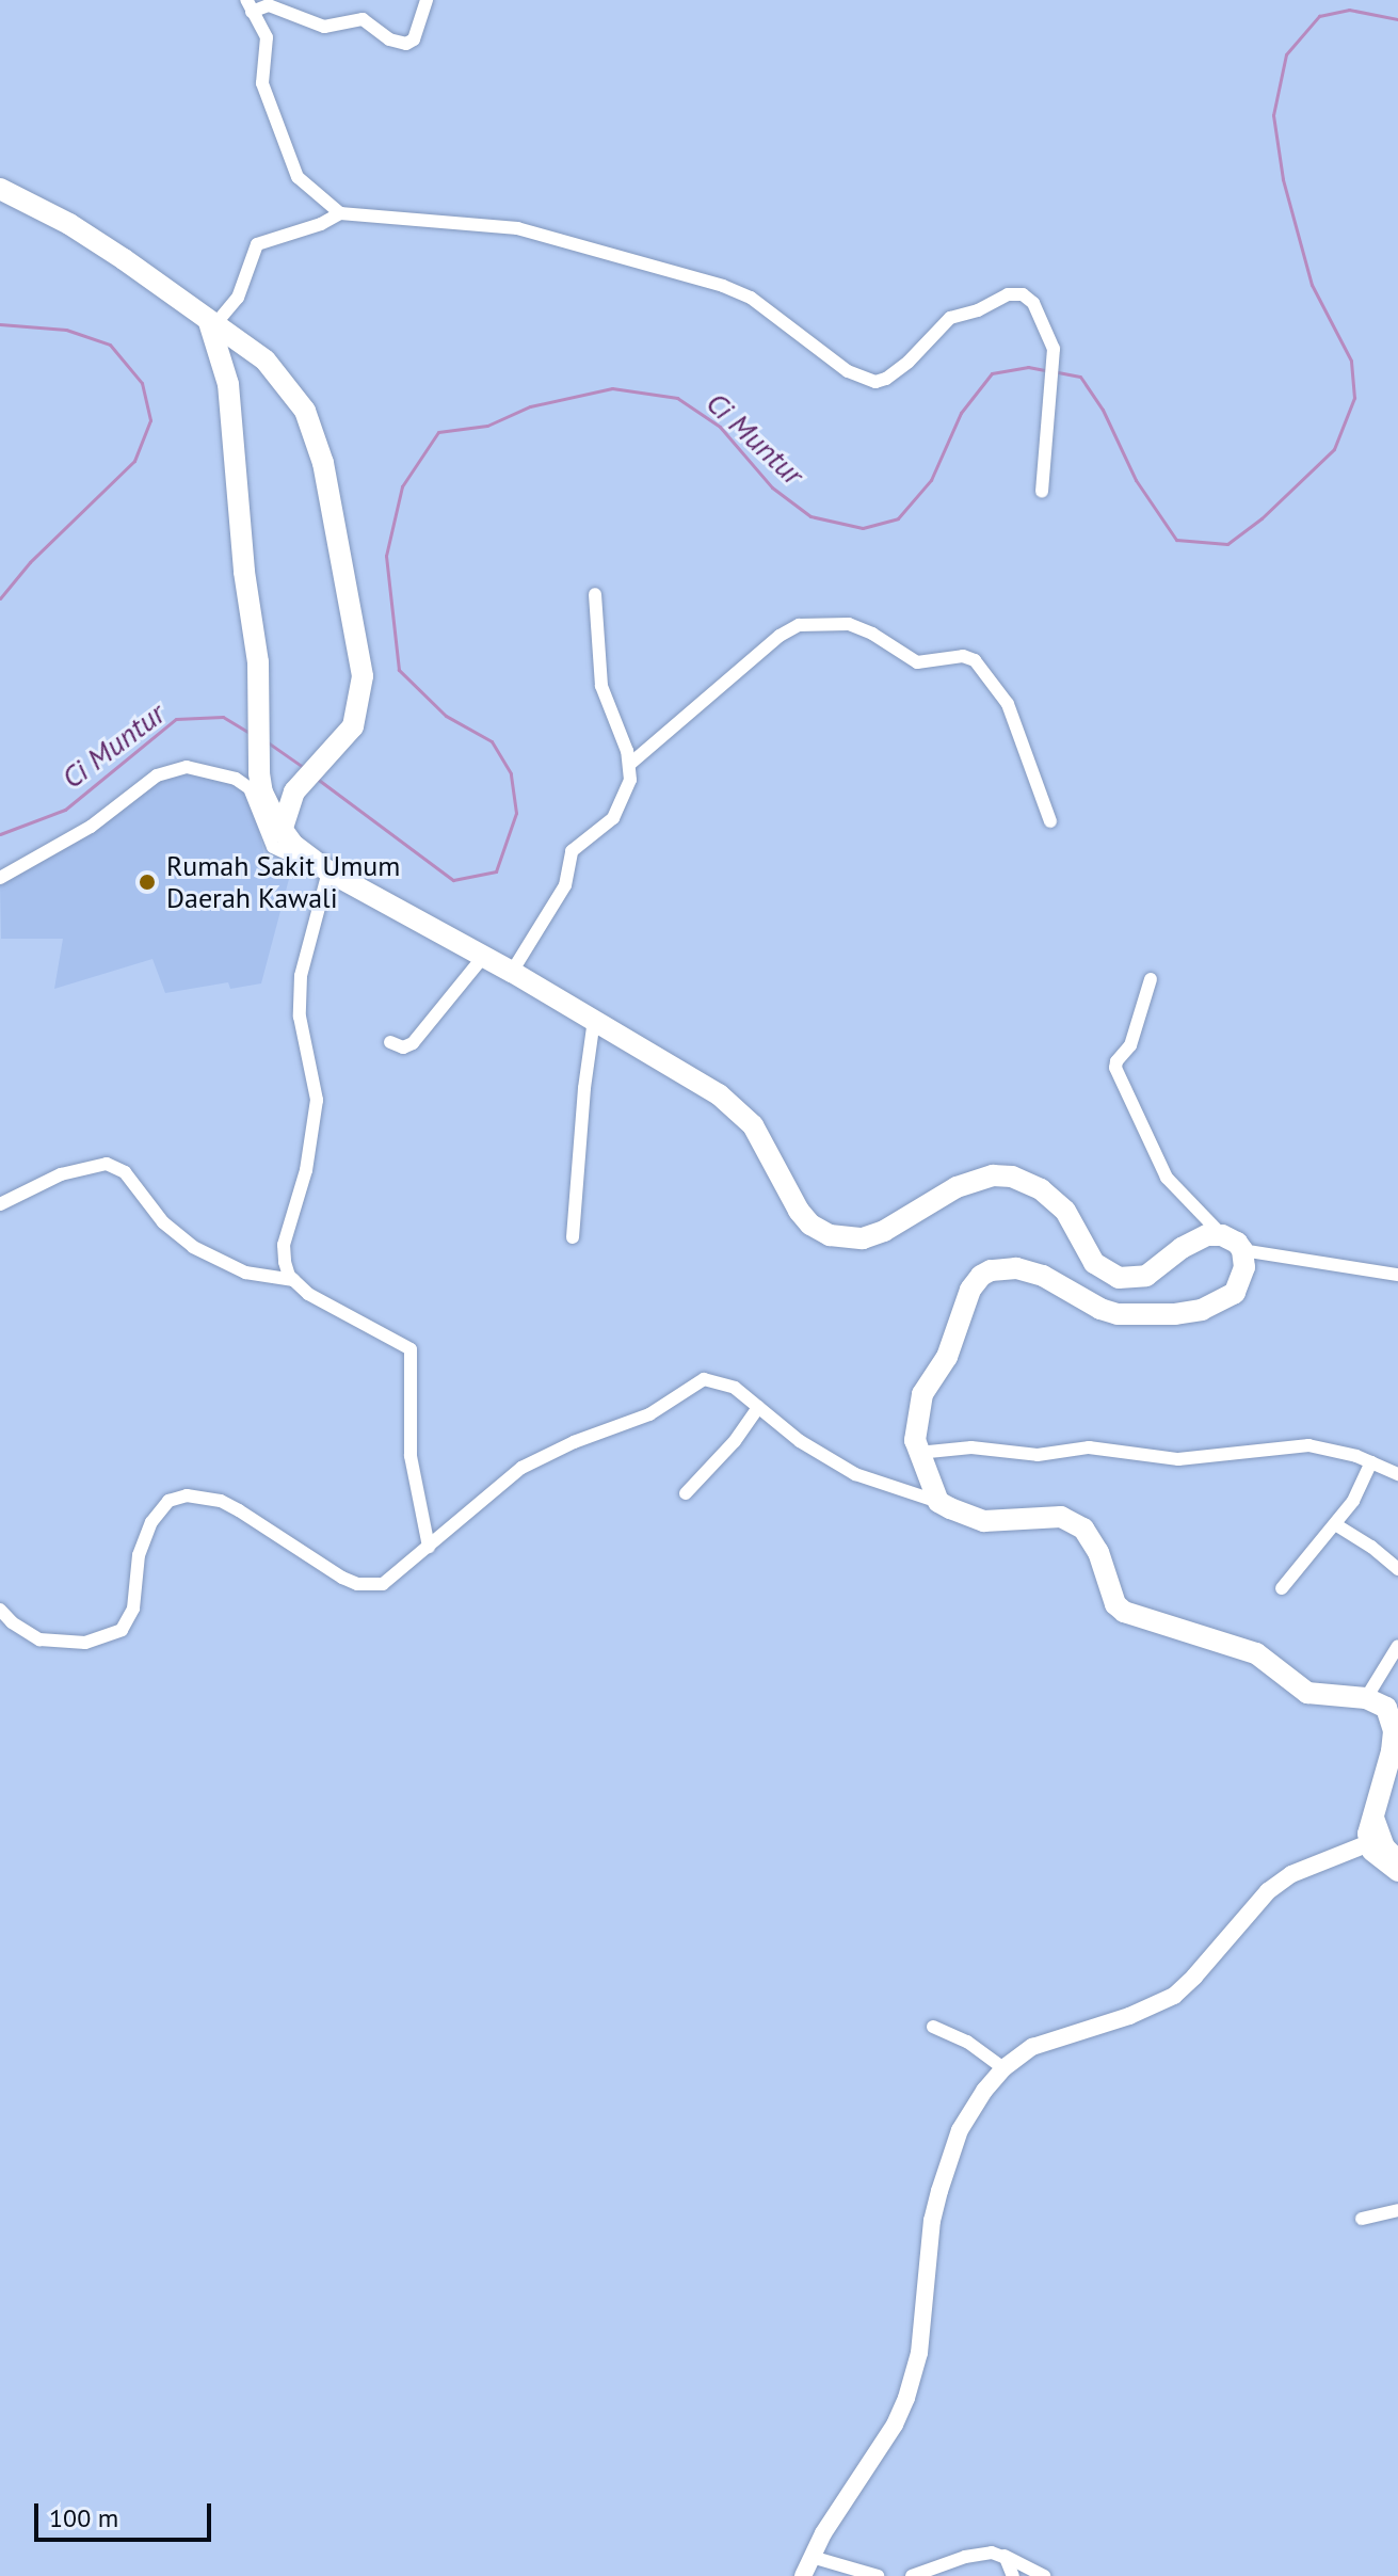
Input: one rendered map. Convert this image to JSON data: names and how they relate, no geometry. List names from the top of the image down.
{
  "water": ["Ci Muntur"],
  "places": ["Rumah Sakit Umum Daerah Kawali"],
  "scale_bar": "100 m"
}
